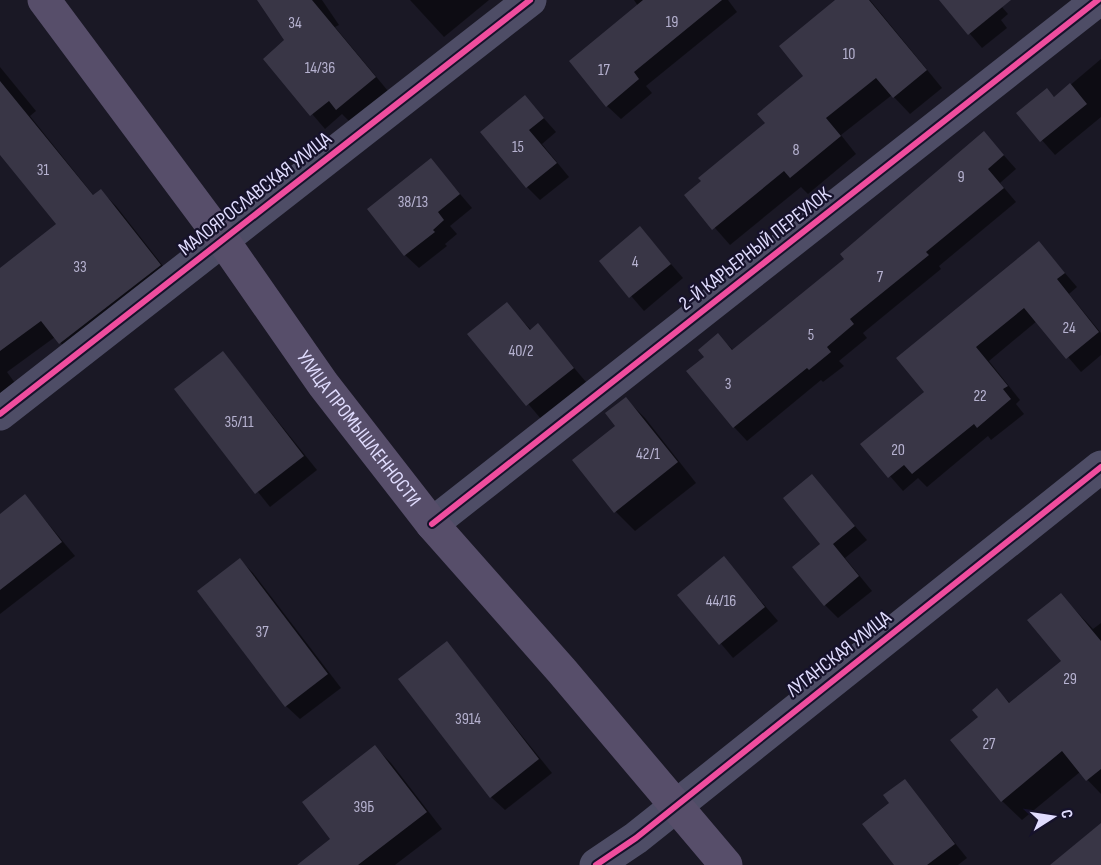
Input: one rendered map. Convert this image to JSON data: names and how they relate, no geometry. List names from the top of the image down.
{
  "streets": {
    "main road": ["УЛИЦА ПРОМЫШЛЕННОСТИ"],
    "street": ["МАЛОЯРОСЛАВСКАЯ УЛИЦА", "2-Й КАРЬЕРНЫЙ ПЕРЕУЛОК", "ЛУГАНСКАЯ УЛИЦА"]
  },
  "crossings": [
    ["МАЛОЯРОСЛАВСКАЯ УЛИЦА", "УЛИЦА ПРОМЫШЛЕННОСТИ"],
    ["2-Й КАРЬЕРНЫЙ ПЕРЕУЛОК", "УЛИЦА ПРОМЫШЛЕННОСТИ"],
    ["УЛИЦА ПРОМЫШЛЕННОСТИ", "ЛУГАНСКАЯ УЛИЦА"]
  ],
  "house_numbers": [
    "19",
    "34",
    "10",
    "14/36",
    "17",
    "15",
    "8",
    "31",
    "9",
    "38/13",
    "4",
    "33",
    "7",
    "24",
    "5",
    "40/2",
    "3",
    "22",
    "35/11",
    "20",
    "42/1",
    "44/16",
    "37",
    "29",
    "3914",
    "27",
    "39Б"
  ],
  "north": "right"
}
